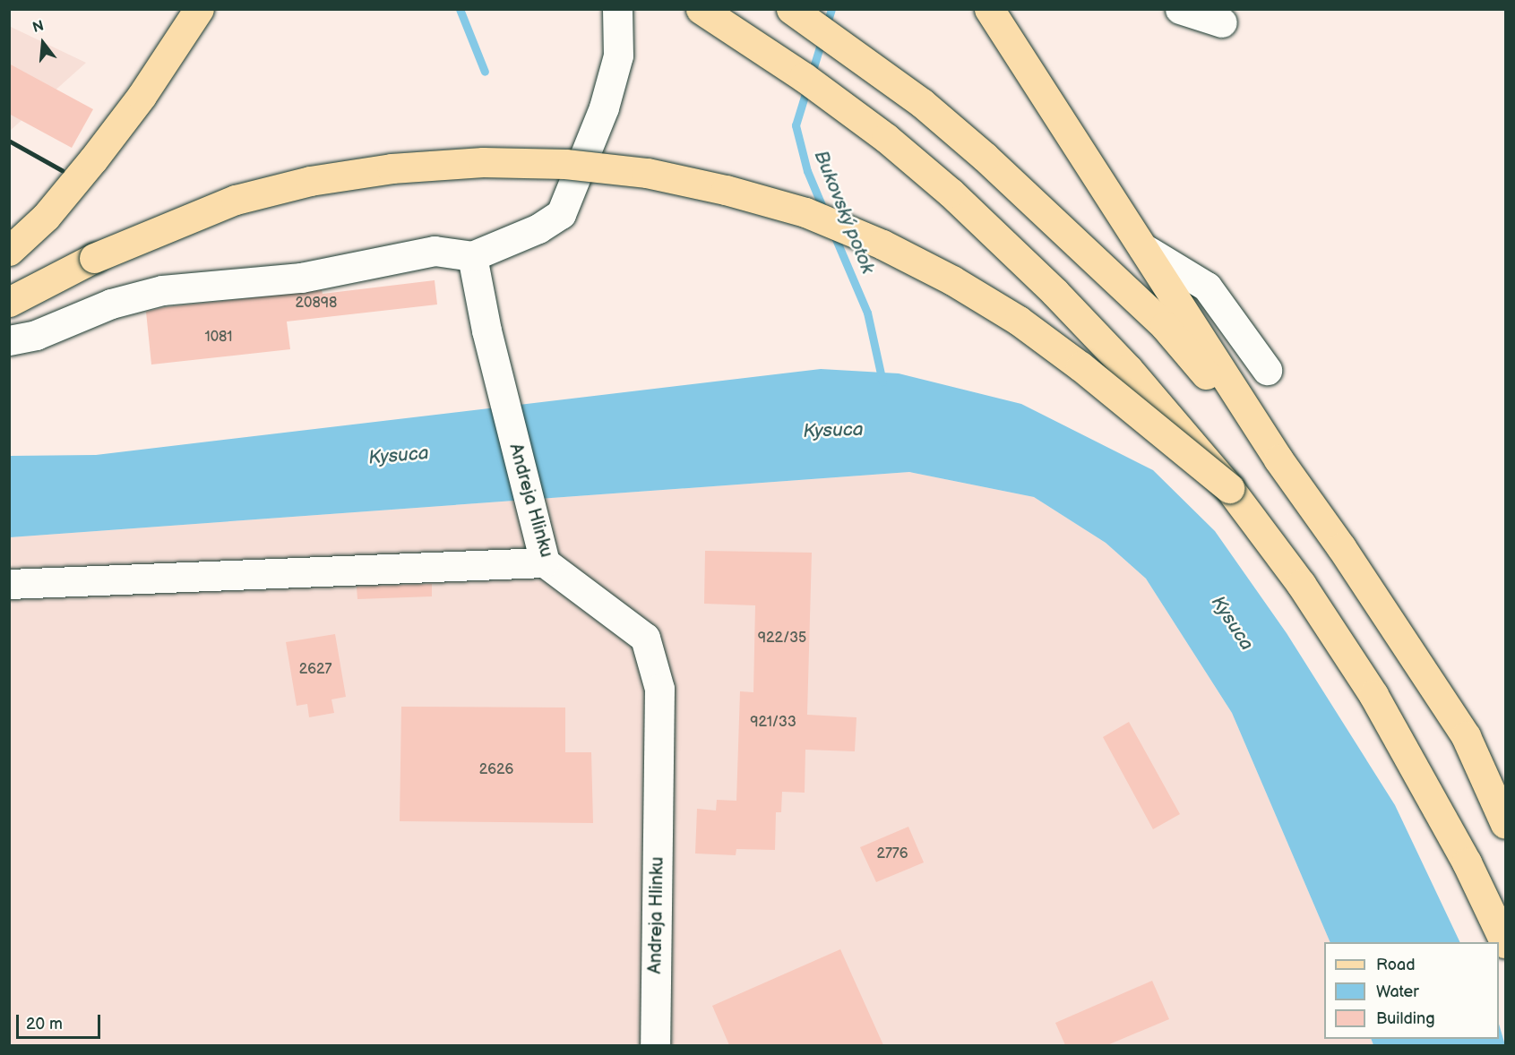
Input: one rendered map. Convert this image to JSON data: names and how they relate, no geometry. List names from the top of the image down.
{
  "streets": {
    "street": ["Andreja Hlinku"]
  },
  "water": ["Bukovský potok", "Kysuca"],
  "house_numbers": [
    "20898",
    "1081",
    "922/35",
    "2627",
    "921/33",
    "2626",
    "2776"
  ],
  "legend": ["Road", "Water", "Building"],
  "scale_bar": "20 m",
  "north": "top"
}
